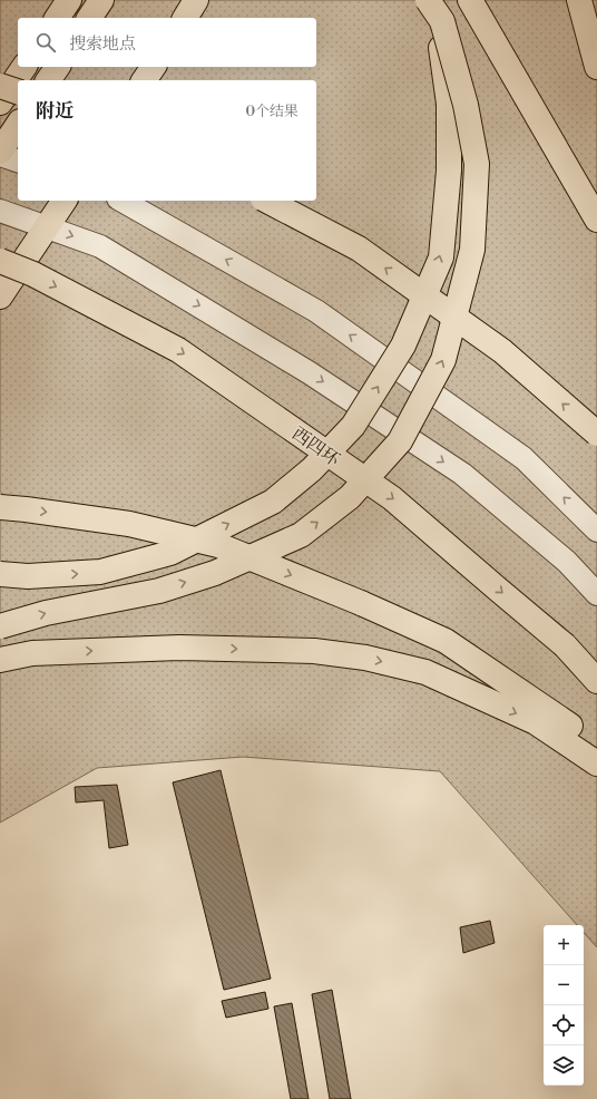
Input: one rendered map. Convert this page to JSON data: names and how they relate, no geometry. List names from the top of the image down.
{
  "streets": {
    "highway": ["西四环"]
  },
  "page": {
    "search": "搜索地点",
    "heading": ["附近", "0个结果"],
    "map_buttons": ["+", "−"]
  }
}
